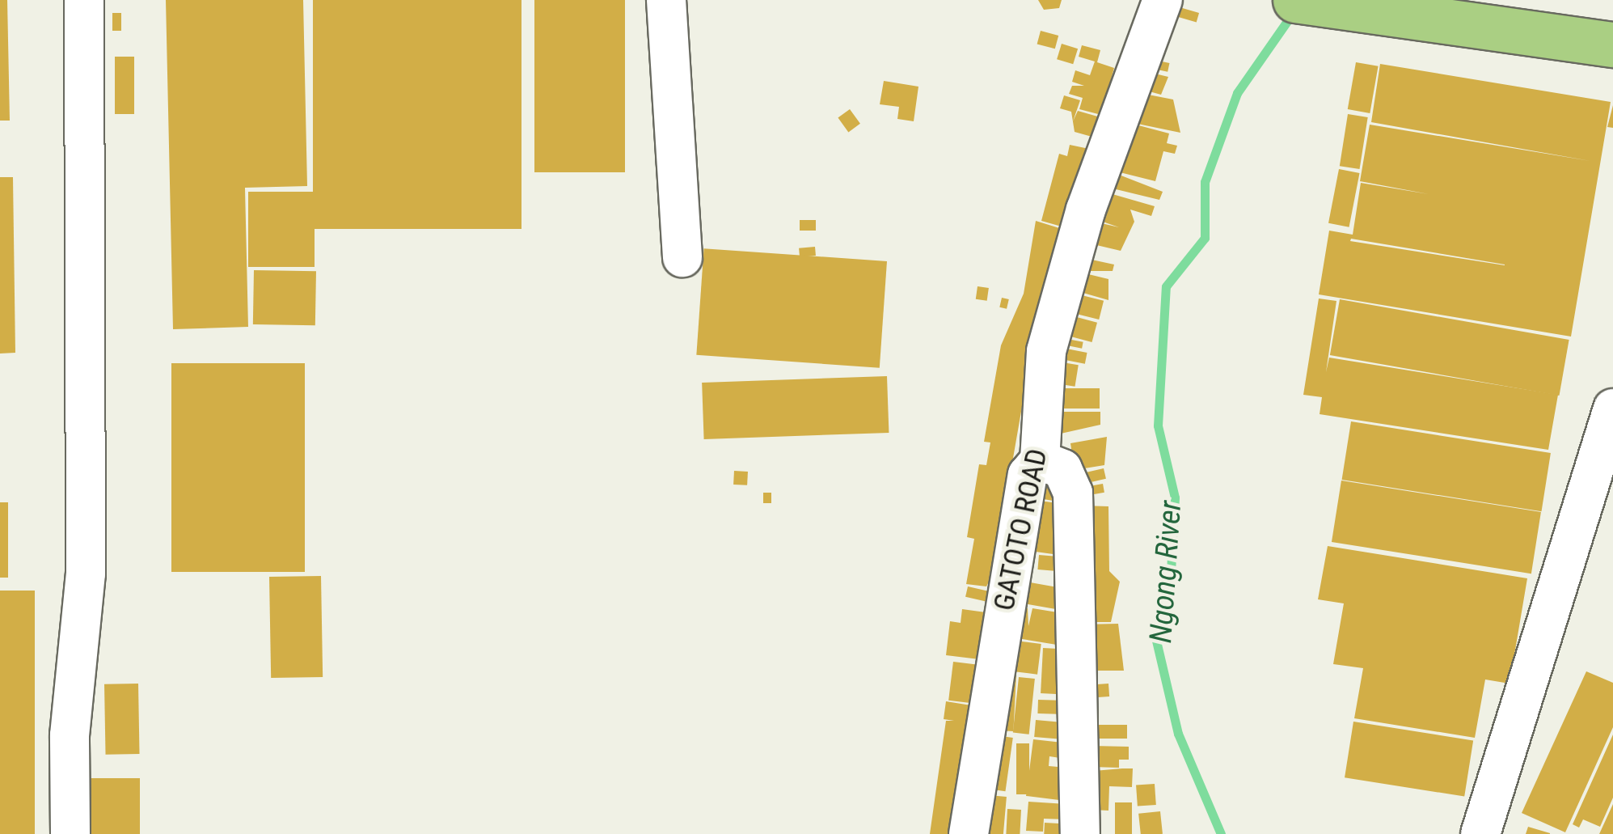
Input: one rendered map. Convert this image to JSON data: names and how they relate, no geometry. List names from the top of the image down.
{
  "streets": {
    "street": ["GATOTO ROAD"]
  },
  "water": ["Ngong River"]
}
